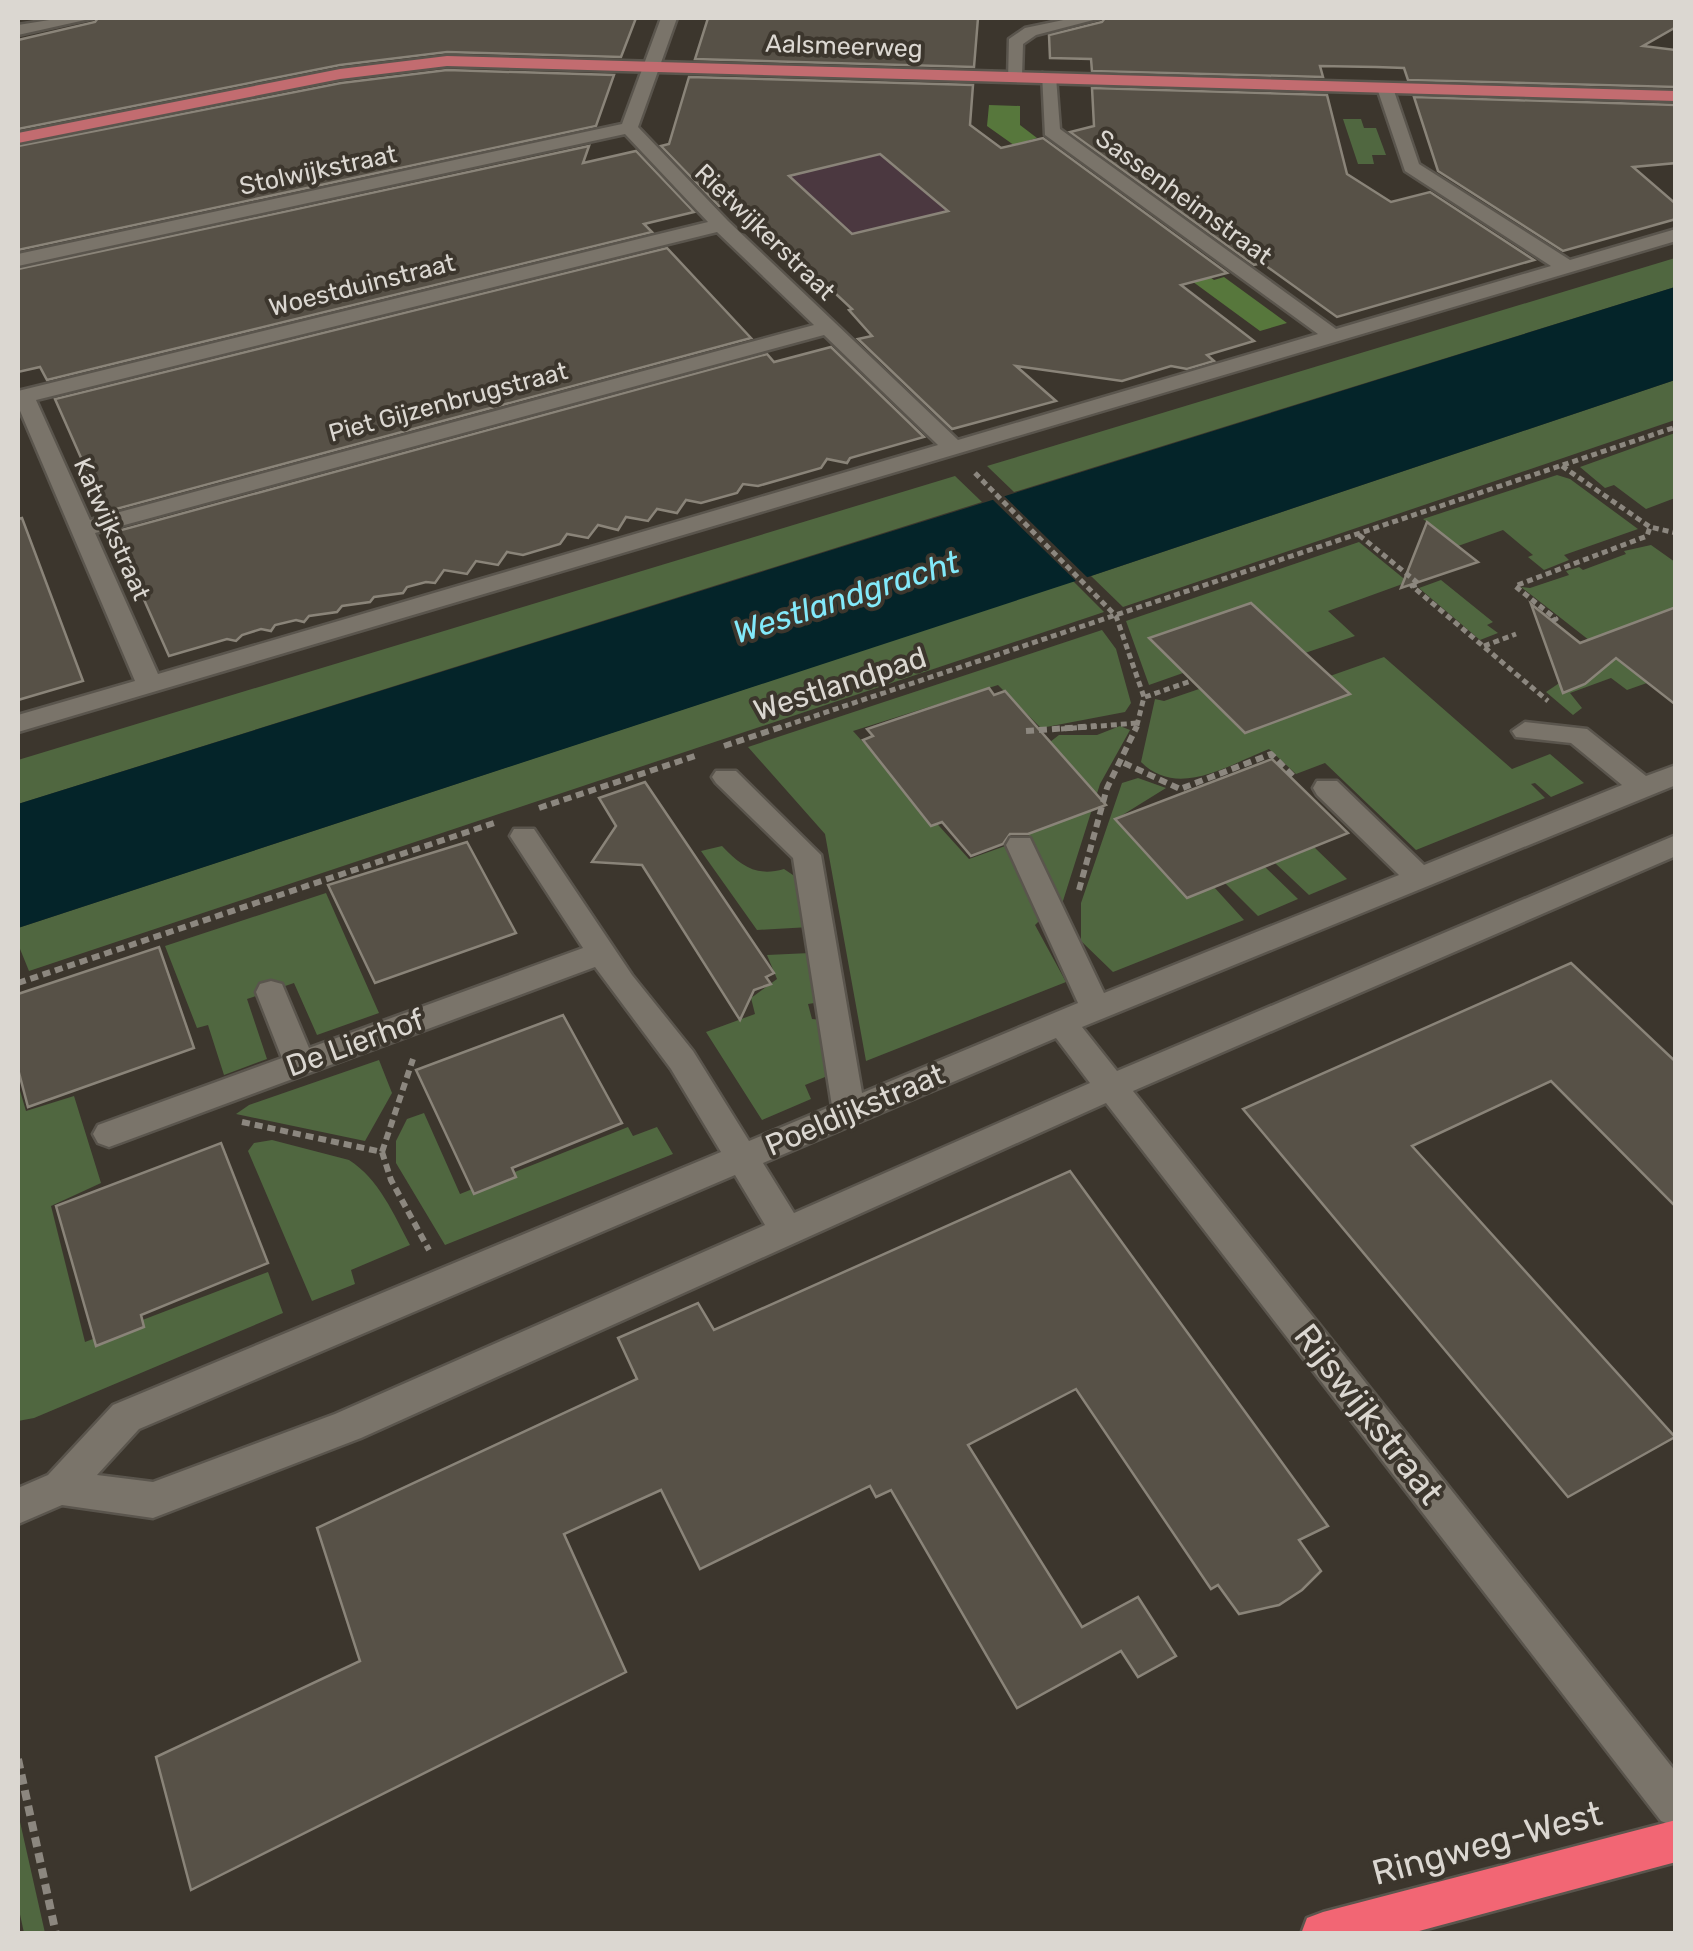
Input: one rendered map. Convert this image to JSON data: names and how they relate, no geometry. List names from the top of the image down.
{
  "streets": {
    "highway": ["Ringweg-West"],
    "main road": ["Aalsmeerweg"],
    "street": [
      "Stolwijkstraat",
      "Sassenheimstraat",
      "Rietwijkerstraat",
      "Woestduinstraat",
      "Piet Gijzenbrugstraat",
      "Katwijkstraat",
      "De Lierhof",
      "Poeldijkstraat",
      "Rijswijkstraat"
    ],
    "path": ["Westlandpad"]
  },
  "crossings": [
    ["Aalsmeerweg", "Sassenheimstraat"],
    ["Stolwijkstraat", "Rietwijkerstraat"],
    ["Rietwijkerstraat", "Woestduinstraat"],
    ["Rietwijkerstraat", "Piet Gijzenbrugstraat"],
    ["Woestduinstraat", "Katwijkstraat"],
    ["Piet Gijzenbrugstraat", "Katwijkstraat"],
    ["Poeldijkstraat", "Rijswijkstraat"]
  ],
  "water": ["Westlandgracht"]
}
